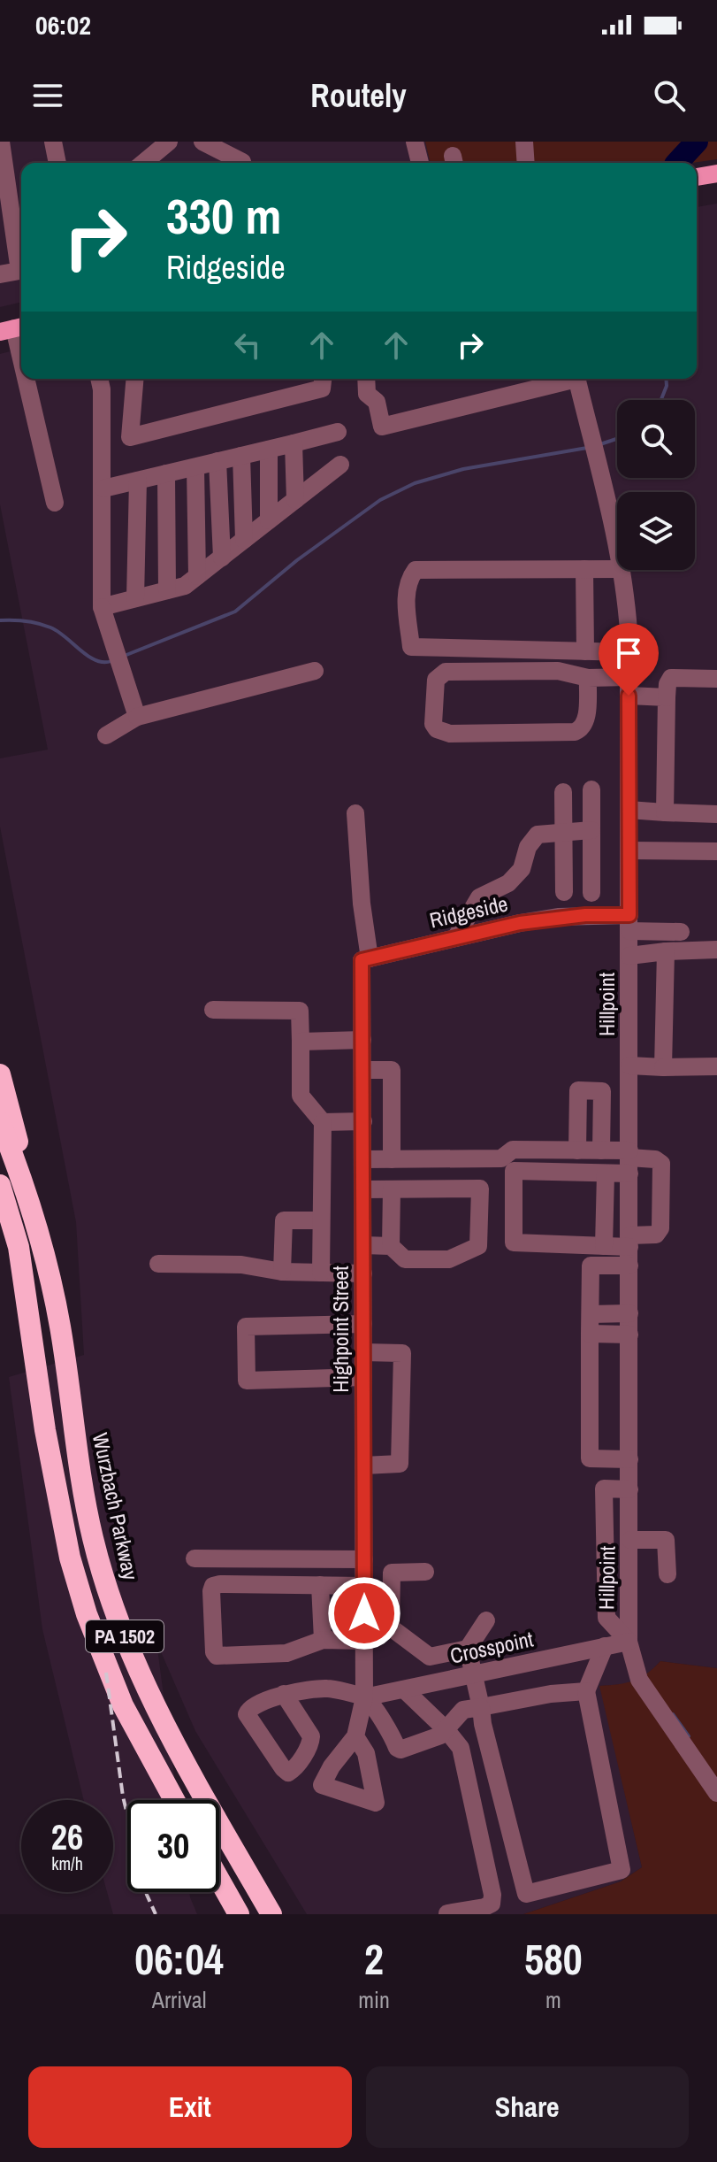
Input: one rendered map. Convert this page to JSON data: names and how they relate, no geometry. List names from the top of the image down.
{
  "streets": {
    "highway": ["Wurzbach Parkway", "PA 1502"],
    "street": [
      "Ridgeside",
      "Hillpoint",
      "Highpoint Street",
      "Crosspoint"
    ]
  },
  "crossings": [
    ["Ridgeside", "Hillpoint"],
    ["Ridgeside", "Highpoint Street"],
    ["Hillpoint", "Crosspoint"],
    ["Highpoint Street", "Crosspoint"]
  ],
  "page": {
    "status": "06:02",
    "header": "Routely",
    "turn": ["330 m", "Ridgeside"],
    "speed": "26 km/h",
    "limit": "30",
    "eta": [
      "06:04",
      "Arrival",
      "2",
      "min",
      "580",
      "m"
    ],
    "buttons": ["Exit", "Share"]
  }
}
